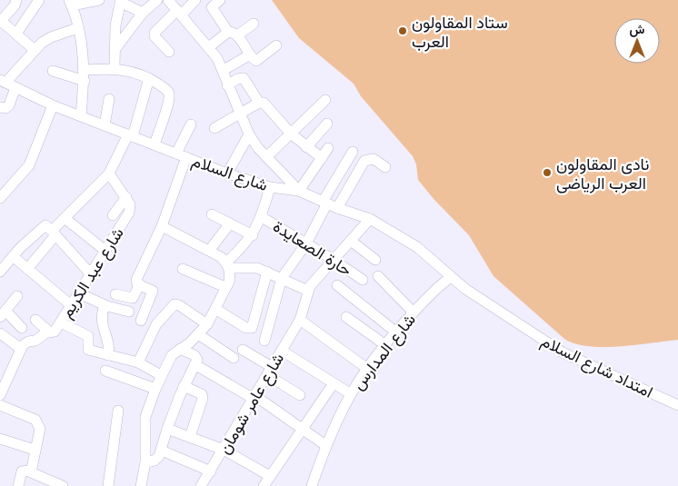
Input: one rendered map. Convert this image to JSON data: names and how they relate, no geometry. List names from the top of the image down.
{
  "streets": {
    "street": [
      "شارع السلام",
      "حارة الصعايدة",
      "شارع عبد الكريم",
      "شارع المدارس",
      "امتداد شارع السلام",
      "شارع عامر شومان"
    ]
  },
  "crossings": [
    ["شارع السلام", "شارع المدارس"],
    ["شارع السلام", "امتداد شارع السلام"],
    ["شارع المدارس", "امتداد شارع السلام"]
  ],
  "places": ["ستاد المقاولون العرب", "نادى المقاولون العرب الرياضى"],
  "north": "top"
}
